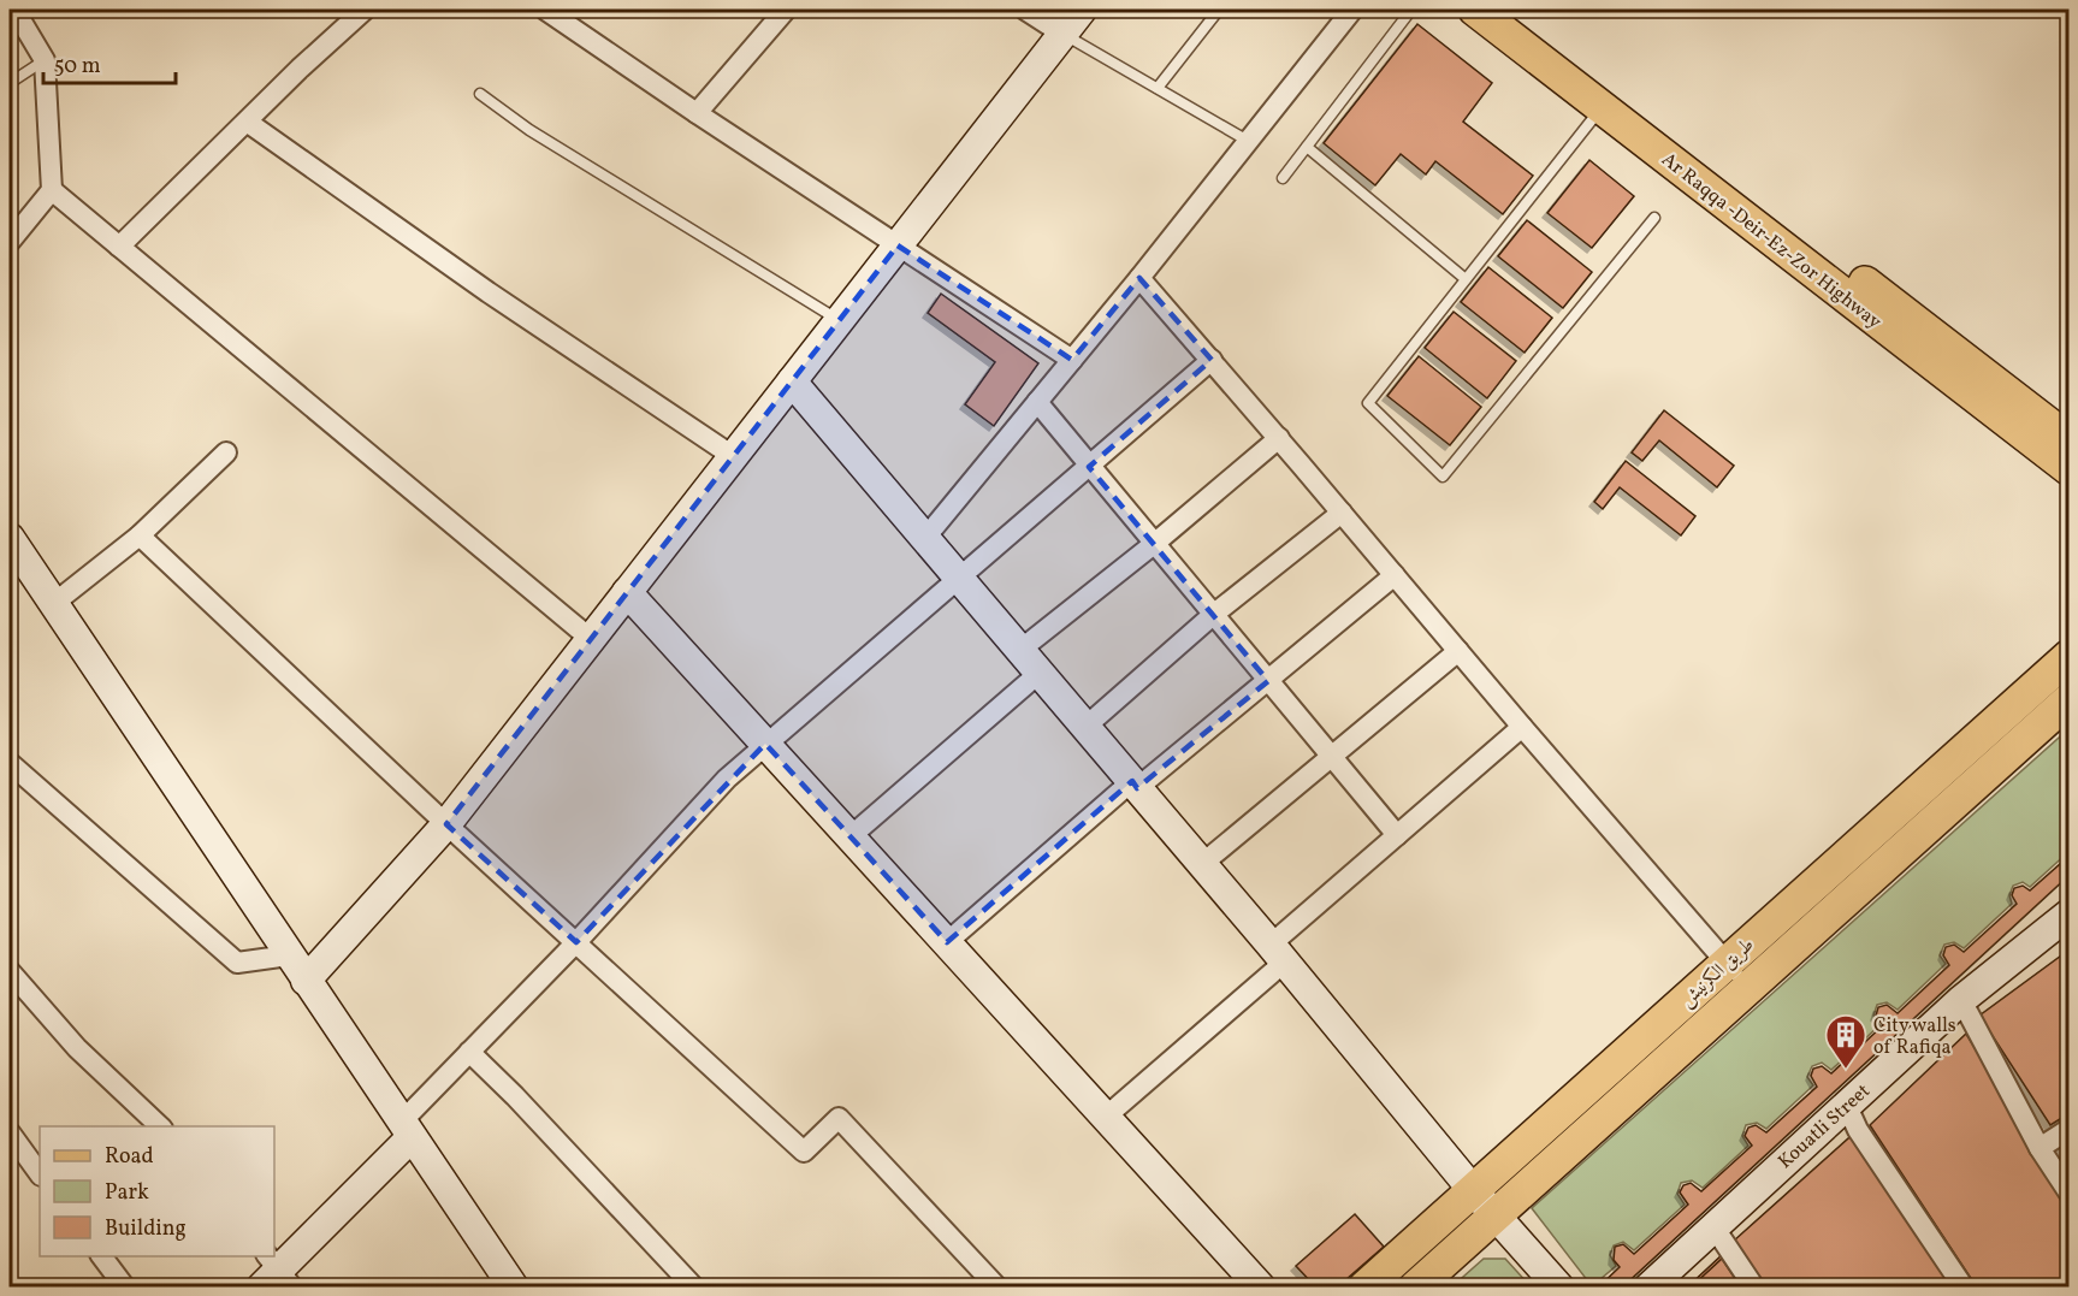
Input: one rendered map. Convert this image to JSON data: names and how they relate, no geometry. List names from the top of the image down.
{
  "streets": {
    "main road": ["Ar Raqqa -Deir-Ez-Zor Highway", "طريق الكرنيش"],
    "street": ["Kouatli Street"]
  },
  "places": {
    "building": ["City walls of Rafiqa"]
  },
  "legend": ["Road", "Park", "Building"],
  "scale_bar": "50 m"
}
